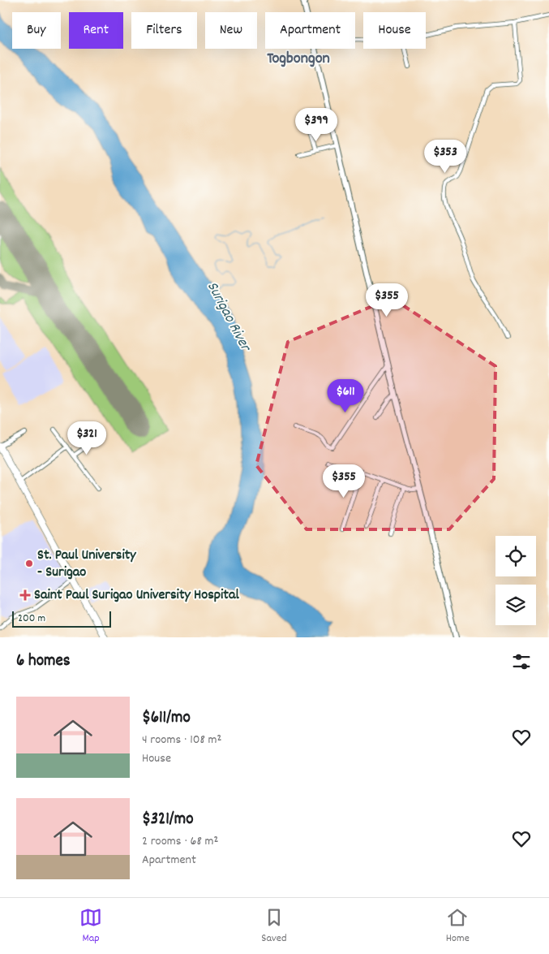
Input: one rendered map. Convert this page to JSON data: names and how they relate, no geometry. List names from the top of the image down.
{
  "districts": ["Togbongon"],
  "water": ["Surigao River"],
  "places": {
    "other": ["St. Paul University - Surigao"],
    "health": ["Saint Paul Surigao University Hospital"]
  },
  "scale_bar": "200 m",
  "page": {
    "chip": [
      "Buy",
      "Rent",
      "Filters",
      "New",
      "Apartment",
      "House"
    ],
    "price": [
      "$399",
      "$353",
      "$355",
      "$611",
      "$321",
      "$355"
    ],
    "scale": "200 m",
    "heading": "6 homes",
    "list": [
      {
        "name": "$611/mo",
        "note": "4 rooms · 108 m² · House"
      },
      {
        "name": "$321/mo",
        "note": "2 rooms · 68 m² · Apartment"
      }
    ],
    "tabs": ["Map", "Saved", "Home"]
  }
}
